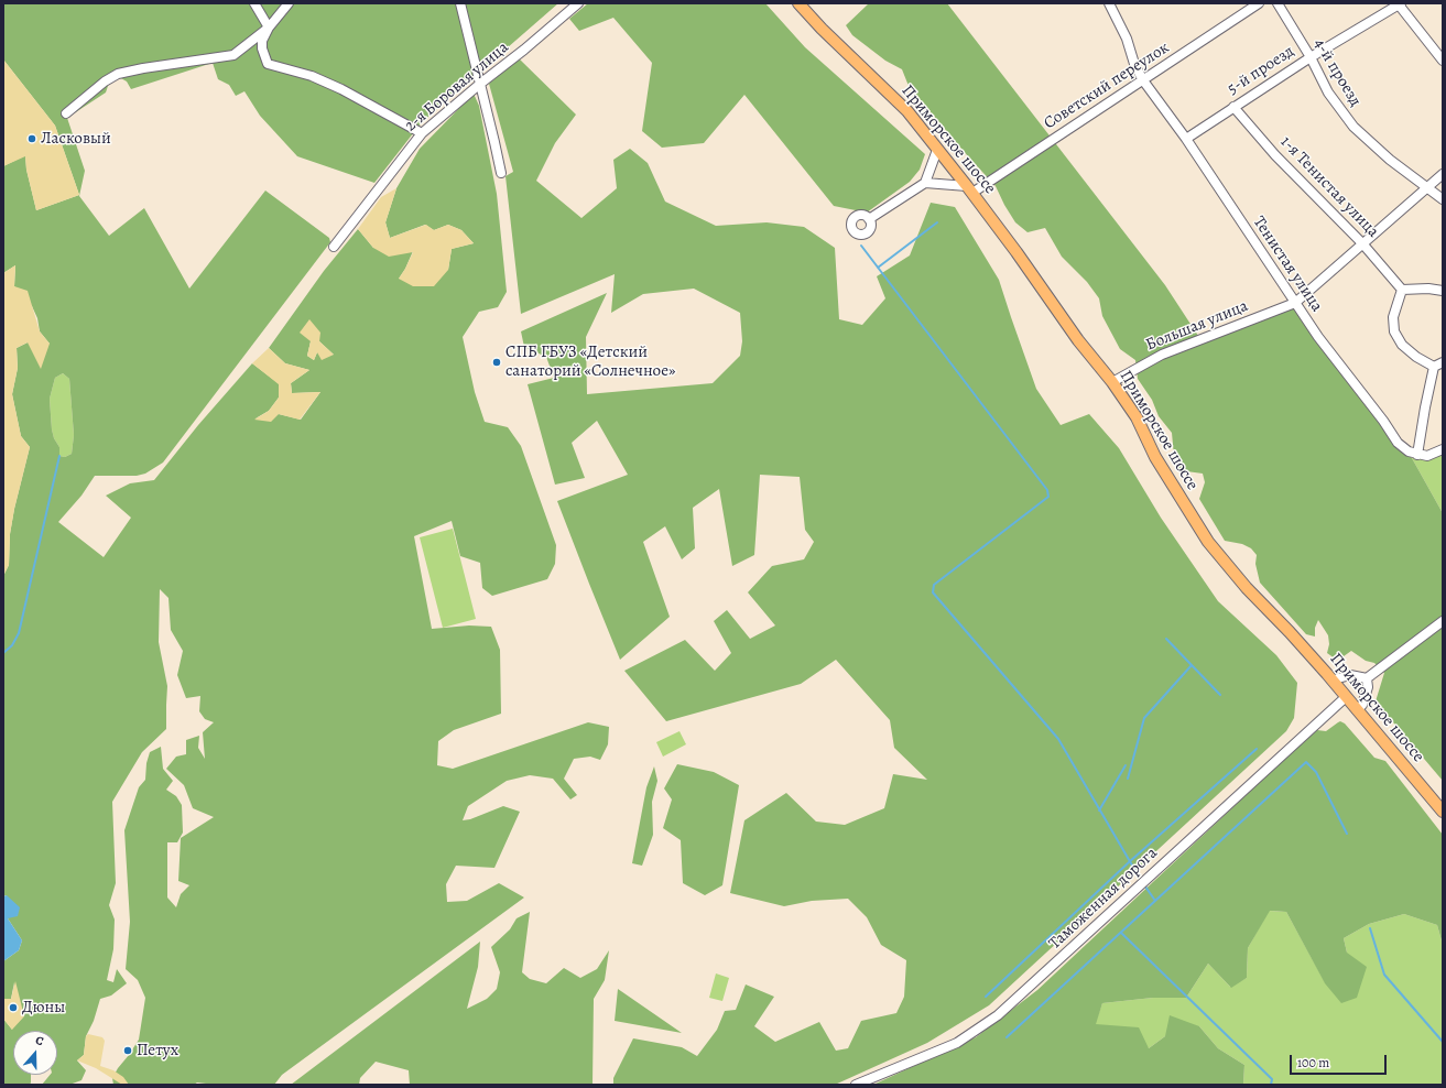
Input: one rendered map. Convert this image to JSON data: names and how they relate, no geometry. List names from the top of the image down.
{
  "streets": {
    "main road": ["Приморское шоссе"],
    "street": [
      "5-й проезд",
      "4-й проезд",
      "Советский переулок",
      "2-я Боровая улица",
      "1-я Тенистая улица",
      "Тенистая улица",
      "Большая улица",
      "Таможенная дорога"
    ]
  },
  "crossings": [
    ["5-й проезд", "4-й проезд"],
    ["5-й проезд", "1-я Тенистая улица"],
    ["5-й проезд", "Тенистая улица"],
    ["Советский переулок", "Приморское шоссе"],
    ["Советский переулок", "Тенистая улица"],
    ["Приморское шоссе", "Большая улица"],
    ["Приморское шоссе", "Таможенная дорога"],
    ["Тенистая улица", "Большая улица"]
  ],
  "places": [
    "Ласковый",
    "СПБ ГБУЗ «Детский санаторий «Солнечное»",
    "Дюны",
    "Петух"
  ],
  "scale_bar": "100 m",
  "north": "top"
}
